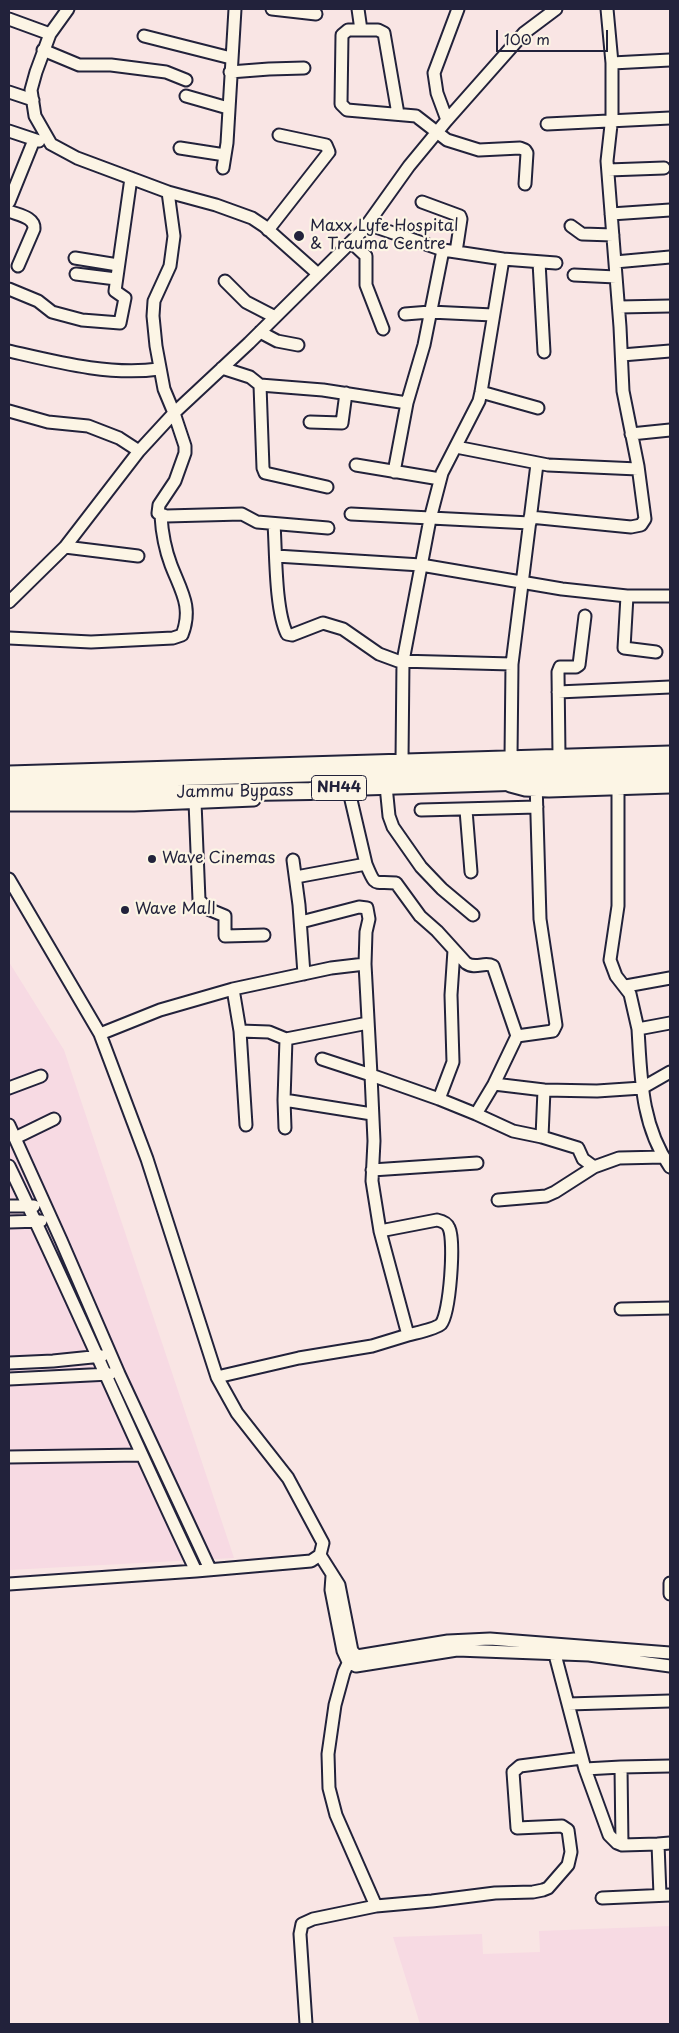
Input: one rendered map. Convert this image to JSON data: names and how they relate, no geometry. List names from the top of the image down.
{
  "streets": {
    "highway": ["NH44", "Jammu Bypass"]
  },
  "places": ["Maxx Lyfe Hospital & Trauma Centre", "Wave Cinemas", "Wave Mall"],
  "scale_bar": "100 m"
}
